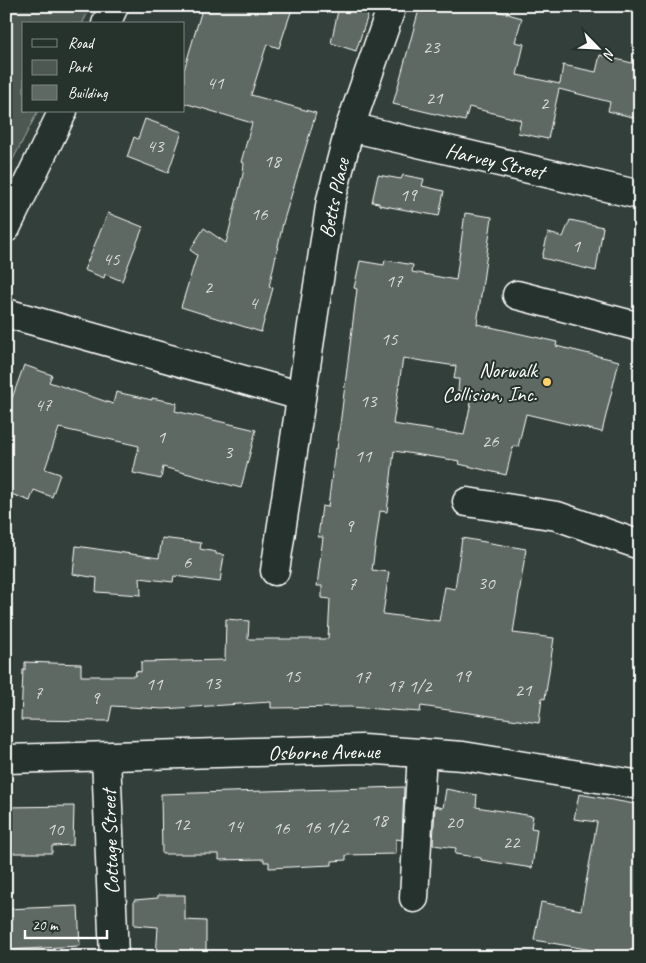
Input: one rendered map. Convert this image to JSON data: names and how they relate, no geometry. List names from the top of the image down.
{
  "streets": {
    "street": [
      "Harvey Street",
      "Betts Place",
      "Osborne Avenue",
      "Cottage Street"
    ]
  },
  "crossings": [
    ["Harvey Street", "Betts Place"],
    ["Osborne Avenue", "Cottage Street"]
  ],
  "places": ["Norwalk Collision, Inc."],
  "house_numbers": [
    "23",
    "41",
    "21",
    "2",
    "43",
    "18",
    "19",
    "16",
    "1",
    "45",
    "17",
    "2",
    "4",
    "15",
    "13",
    "47",
    "1",
    "26",
    "3",
    "11",
    "9",
    "6",
    "30",
    "7",
    "15",
    "19",
    "17",
    "13",
    "11",
    "17 1/2",
    "21",
    "7",
    "9",
    "18",
    "20",
    "12",
    "14",
    "16 1/2",
    "16",
    "10",
    "22"
  ],
  "legend": ["Road", "Park", "Building"],
  "scale_bar": "20 m",
  "north": "bottom right"
}
